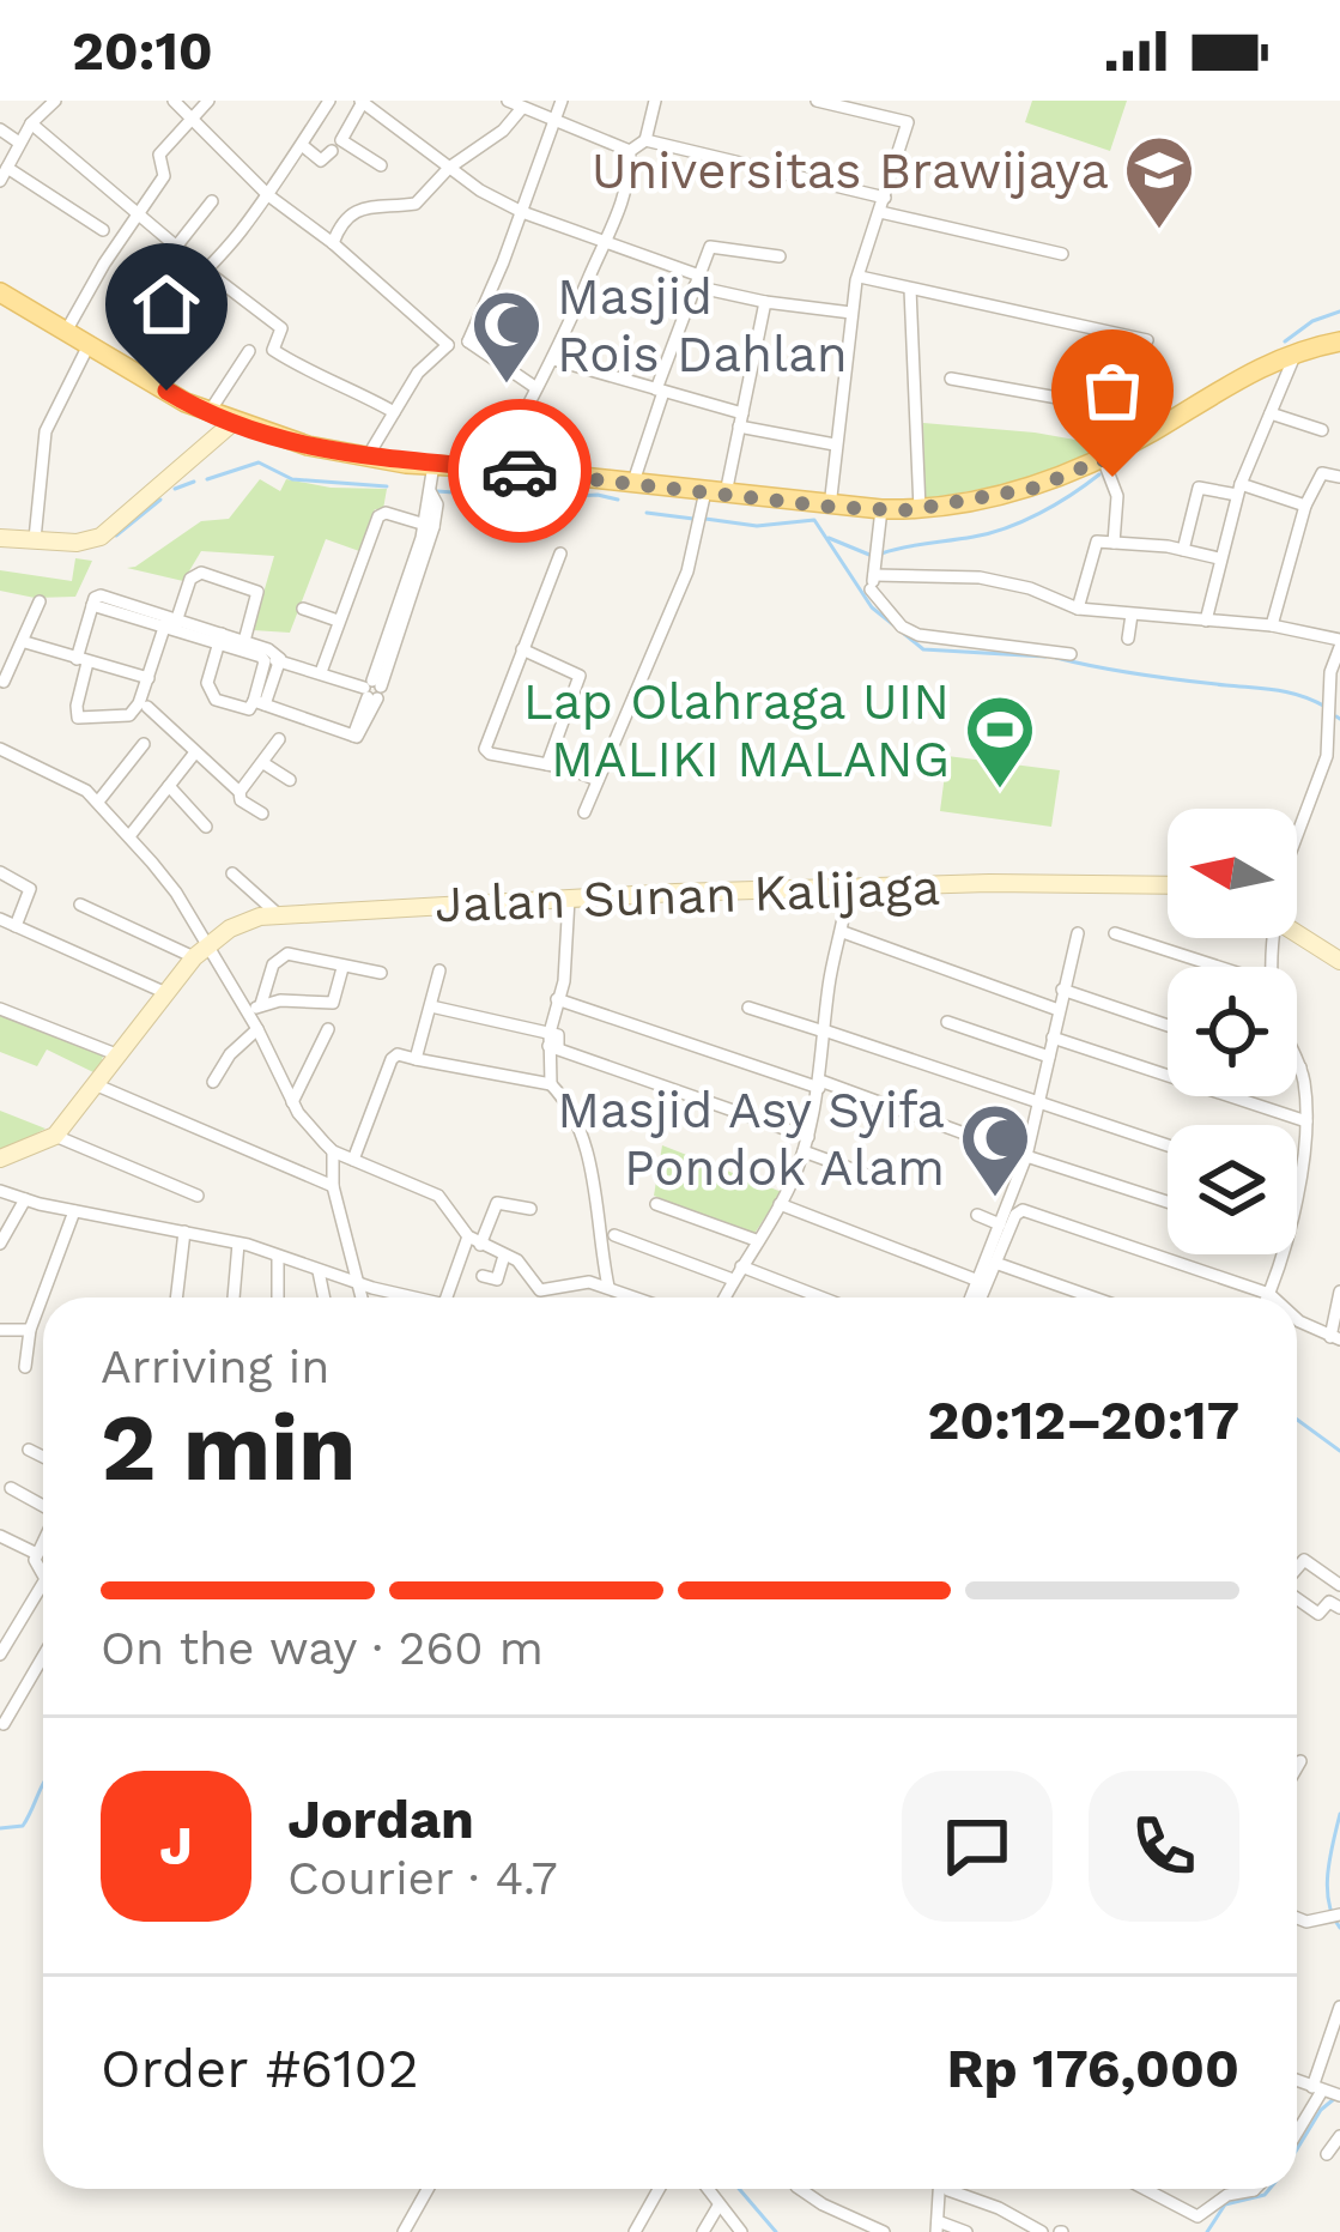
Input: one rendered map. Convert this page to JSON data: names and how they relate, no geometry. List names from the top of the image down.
{
  "streets": {
    "main road": ["Jalan Sunan Kalijaga"]
  },
  "places": {
    "school or university": ["Universitas Brawijaya"],
    "mosque": ["Masjid Rois Dahlan", "Masjid Asy Syifa Pondok Alam"],
    "sports": ["Lap Olahraga UIN MALIKI MALANG"]
  },
  "north": "left",
  "page": {
    "status": "20:10",
    "heading": ["2 min", "Arriving in", "20:12–20:17"],
    "panel": [
      "Jordan",
      "Courier · 4.7",
      "Order #6102",
      "Rp 176,000"
    ],
    "bar": "On the way · 260 m",
    "round": "J"
  }
}
